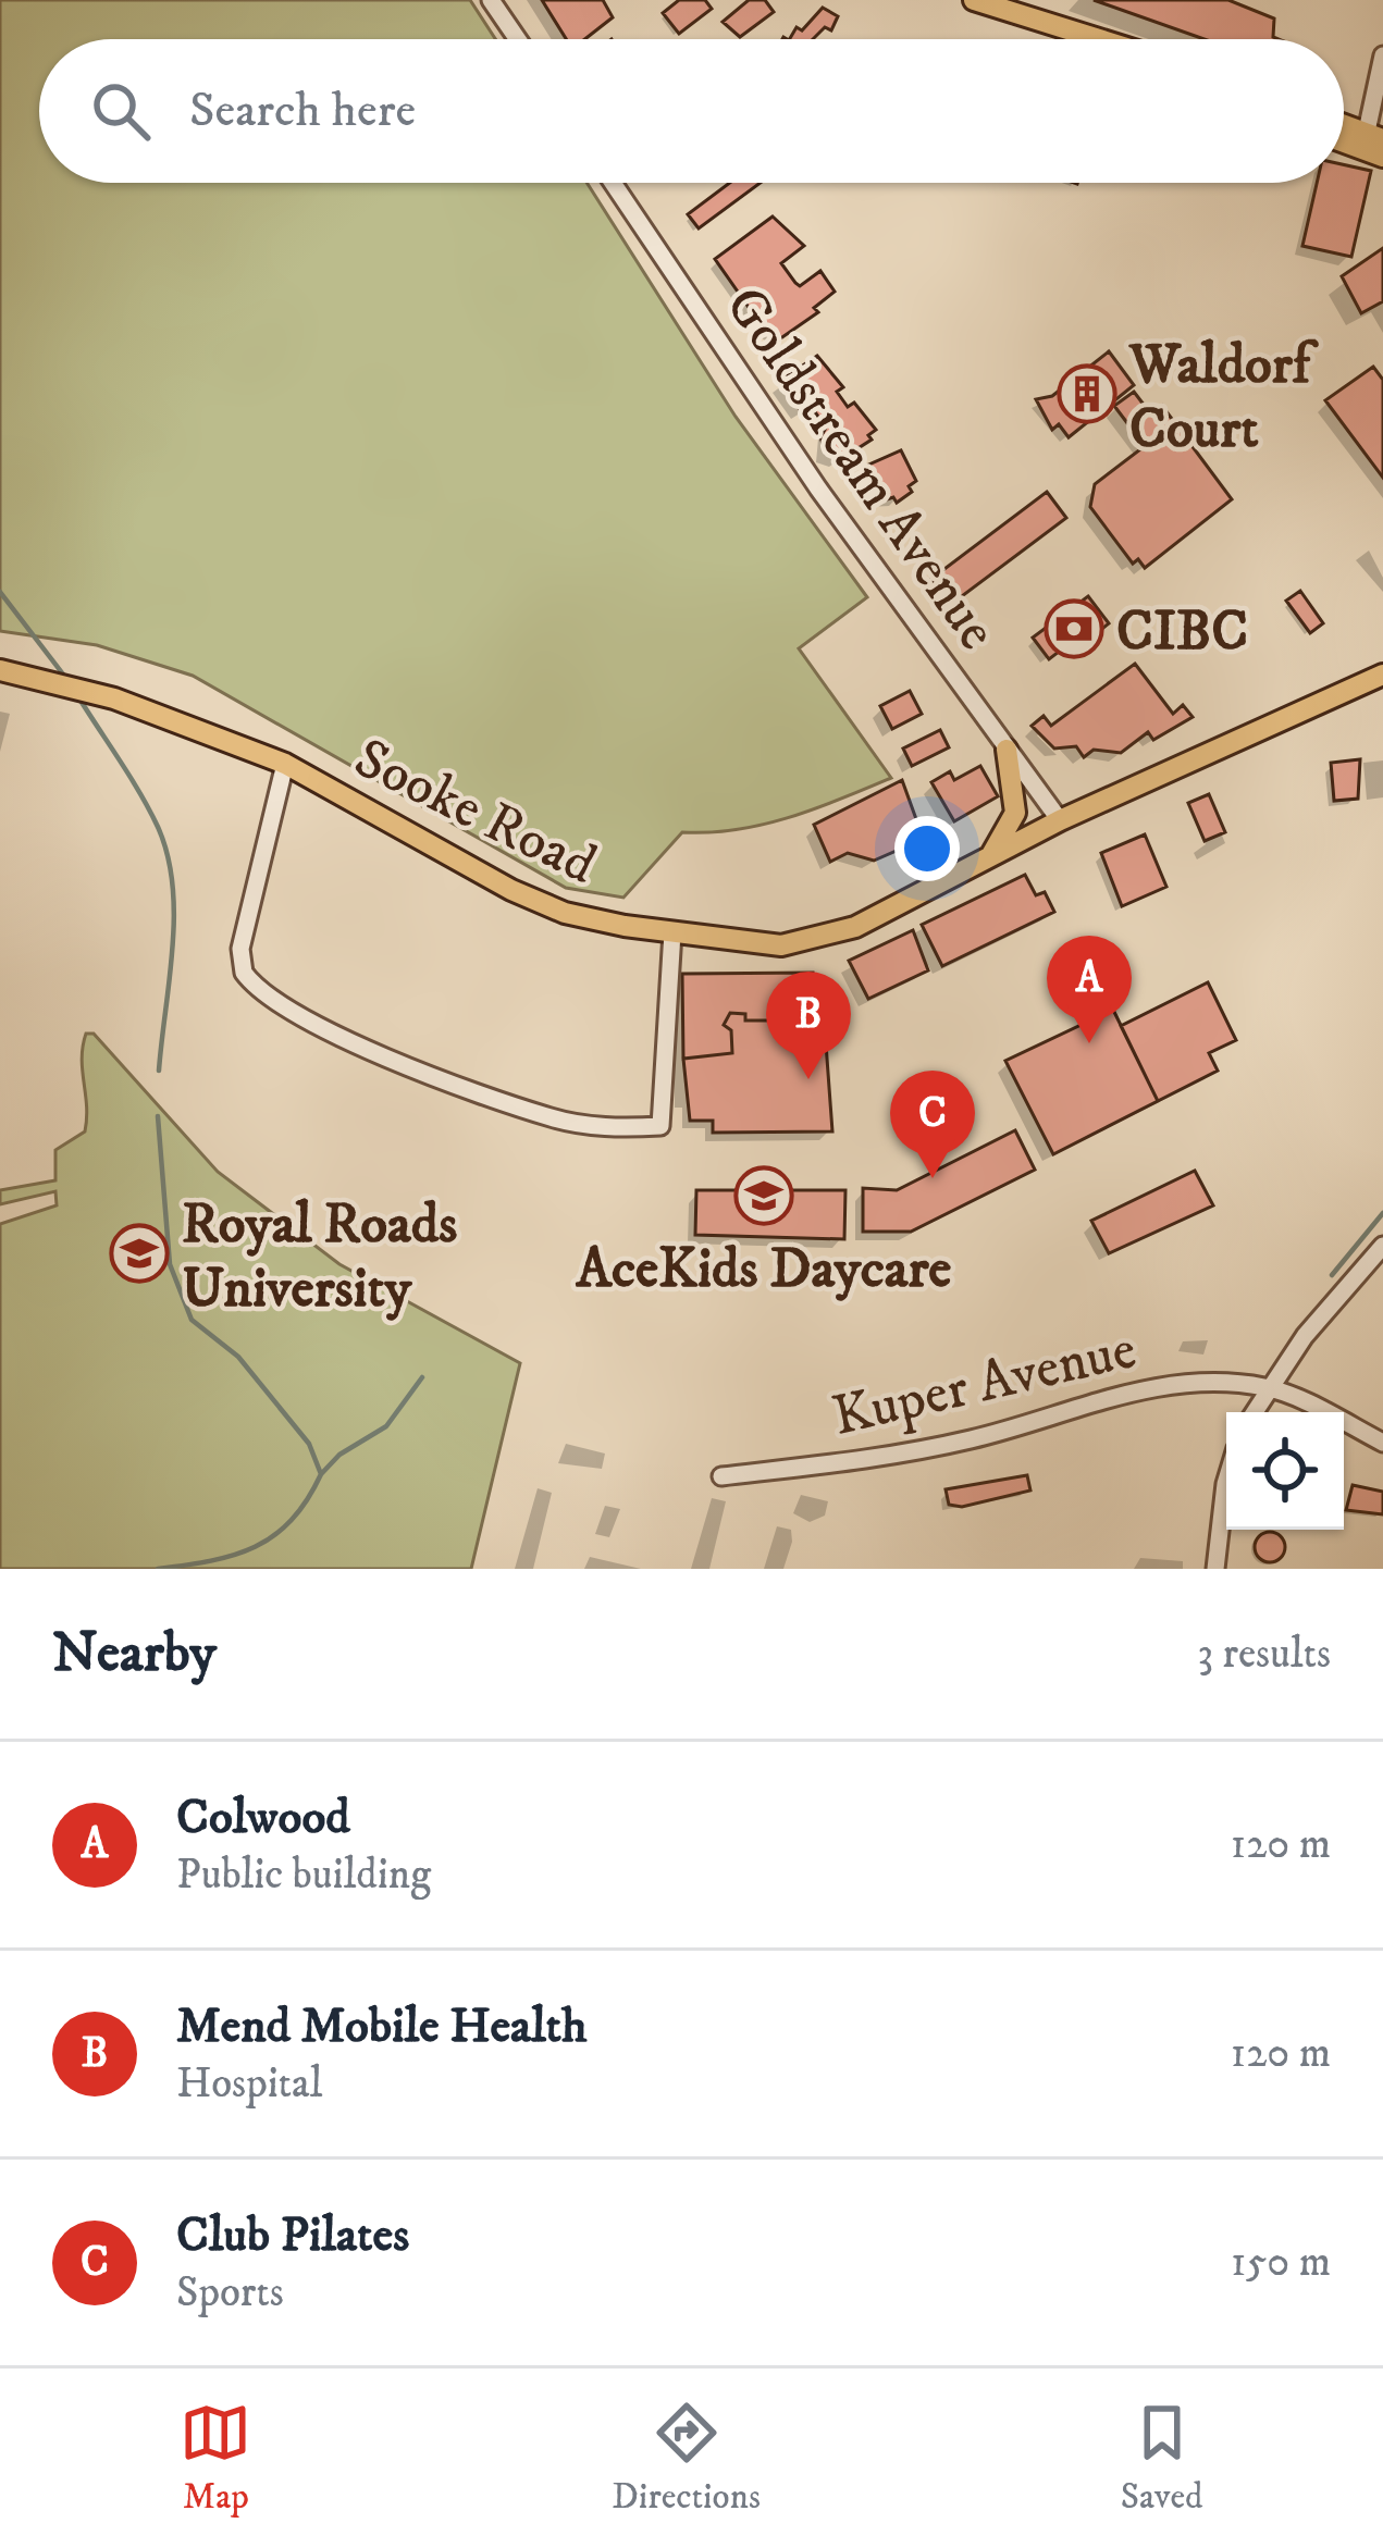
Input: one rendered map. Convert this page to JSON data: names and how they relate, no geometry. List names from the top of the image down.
{
  "streets": {
    "main road": ["Sooke Road"],
    "street": ["Goldstream Avenue", "Kuper Avenue"]
  },
  "crossings": [
    ["Goldstream Avenue", "Sooke Road"]
  ],
  "places": {
    "building": ["Waldorf Court"],
    "bank": ["CIBC"],
    "school or university": ["AceKids Daycare", "Royal Roads University"]
  },
  "page": {
    "search": "Search here",
    "pins": ["A", "B", "C"],
    "heading": ["Nearby", "3 results"],
    "list": [
      {
        "mark": "A",
        "name": "Colwood",
        "note": "Public building",
        "value": "120 m"
      },
      {
        "mark": "B",
        "name": "Mend Mobile Health",
        "note": "Hospital",
        "value": "120 m"
      },
      {
        "mark": "C",
        "name": "Club Pilates",
        "note": "Sports",
        "value": "150 m"
      }
    ],
    "nav": ["Map", "Directions", "Saved"]
  }
}
